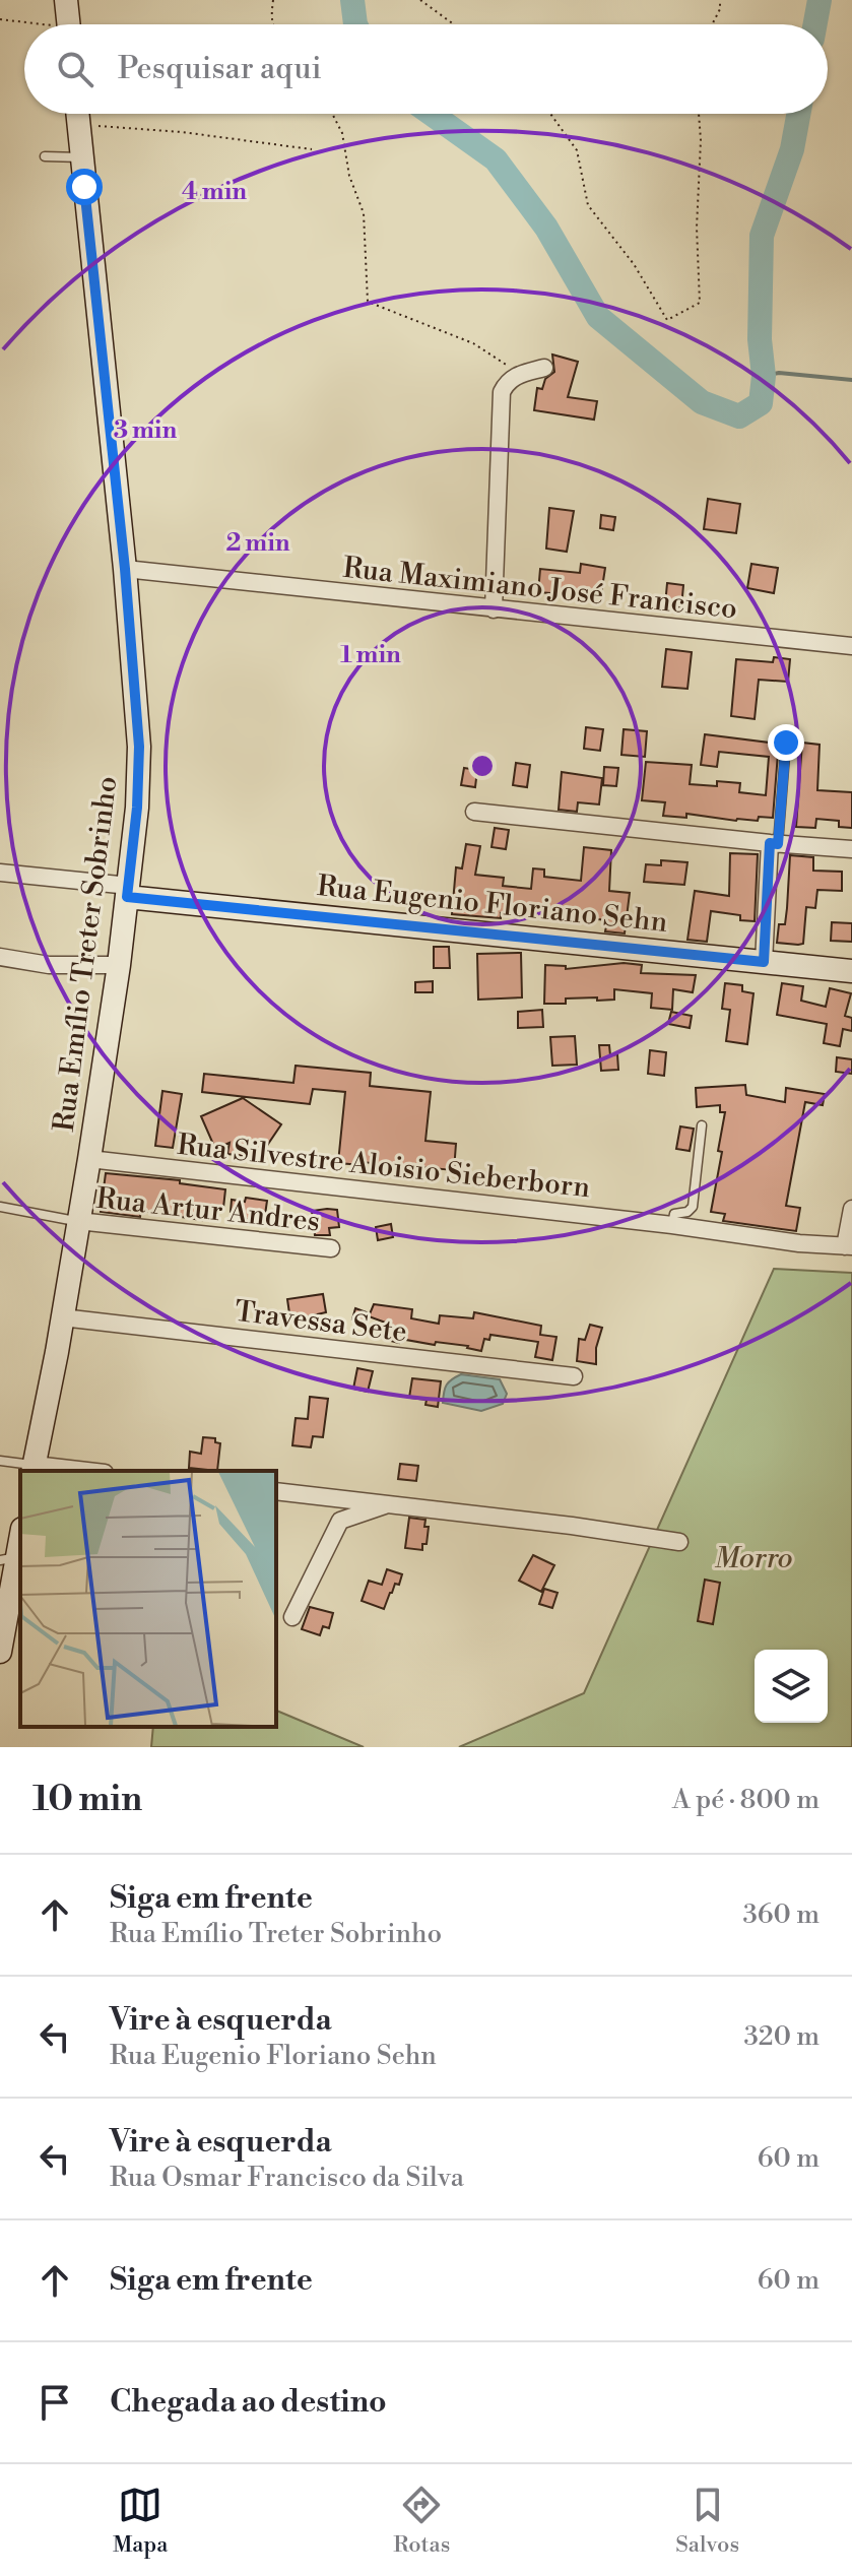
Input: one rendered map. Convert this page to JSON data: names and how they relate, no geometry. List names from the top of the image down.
{
  "streets": {
    "main road": ["Rua Eugenio Floriano Sehn", "Rua Emílio Treter Sobrinho"],
    "street": [
      "Rua Maximiano José Francisco",
      "Rua Silvestre Aloisio Sieberborn",
      "Rua Artur Andres",
      "Travessa Sete"
    ]
  },
  "crossings": [
    ["Rua Maximiano José Francisco", "Rua Emílio Treter Sobrinho"],
    ["Rua Eugenio Floriano Sehn", "Rua Emílio Treter Sobrinho"],
    ["Rua Emílio Treter Sobrinho", "Rua Silvestre Aloisio Sieberborn"],
    ["Rua Emílio Treter Sobrinho", "Rua Artur Andres"],
    ["Rua Emílio Treter Sobrinho", "Travessa Sete"]
  ],
  "parks": ["Morro"],
  "page": {
    "search": "Pesquisar aqui",
    "heading": ["10 min", "A pé · 800 m"],
    "list": [
      ["Siga em frente", "Rua Emílio Treter Sobrinho", "360 m"],
      ["Vire à esquerda", "Rua Eugenio Floriano Sehn", "320 m"],
      ["Vire à esquerda", "Rua Osmar Francisco da Silva", "60 m"],
      ["Siga em frente", "60 m"],
      "Chegada ao destino"
    ],
    "nav": ["Mapa", "Rotas", "Salvos"]
  },
  "rings": [
    "4 min",
    "3 min",
    "2 min",
    "1 min"
  ]
}
